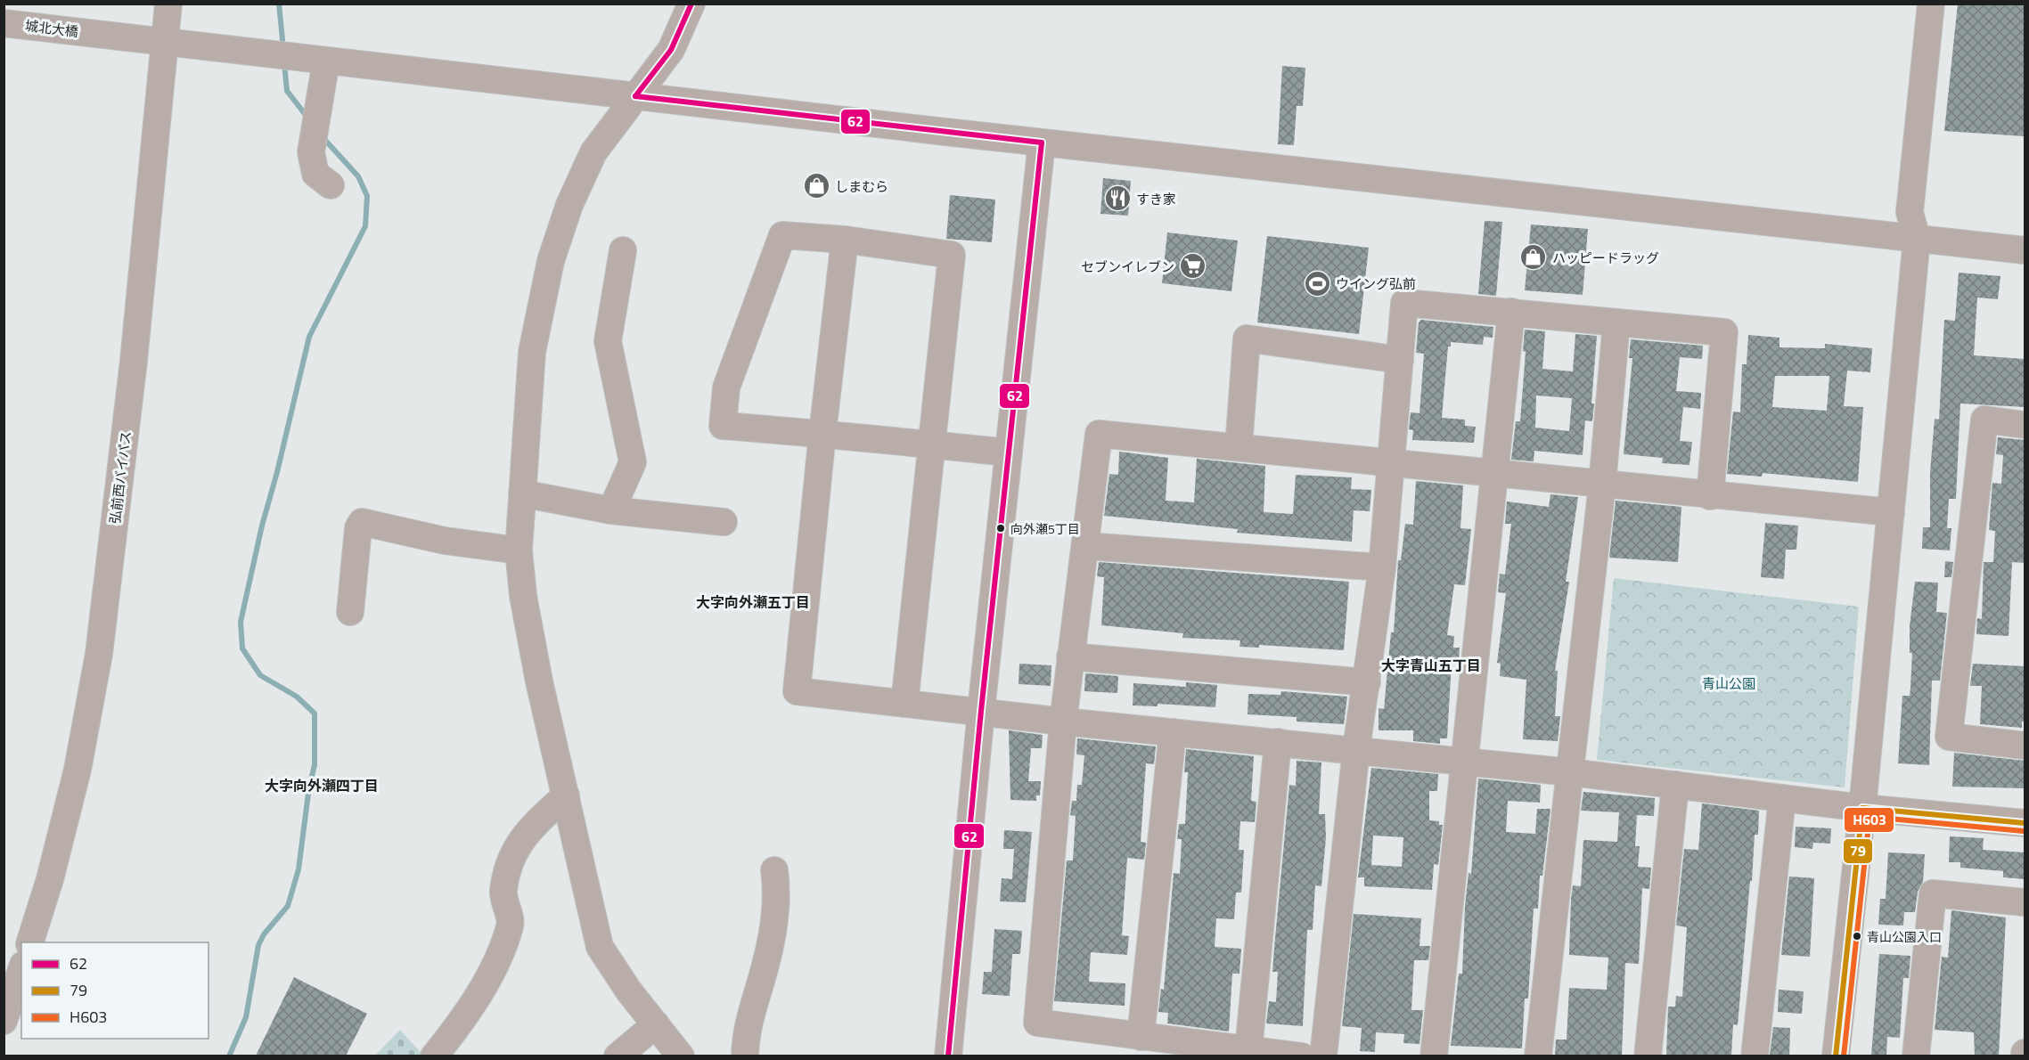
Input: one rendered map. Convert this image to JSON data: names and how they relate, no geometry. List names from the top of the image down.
{
  "streets": {
    "street": ["城北大橋", "弘前西バイパス"]
  },
  "crossings": [
    ["城北大橋", "弘前西バイパス"]
  ],
  "districts": ["大字向外瀬五丁目", "大字青山五丁目", "大字向外瀬四丁目"],
  "parks": ["青山公園"],
  "places": {
    "shop": ["しまむら", "ハッピードラッグ"],
    "restaurant": ["すき家"],
    "supermarket": ["セブンイレブン"],
    "sports": ["ウイング弘前"],
    "other": ["向外瀬5丁目", "青山公園入口"]
  },
  "lines": ["transit line 62", "transit line 79", "transit line H603"],
  "legend": ["62", "79", "H603"]
}
